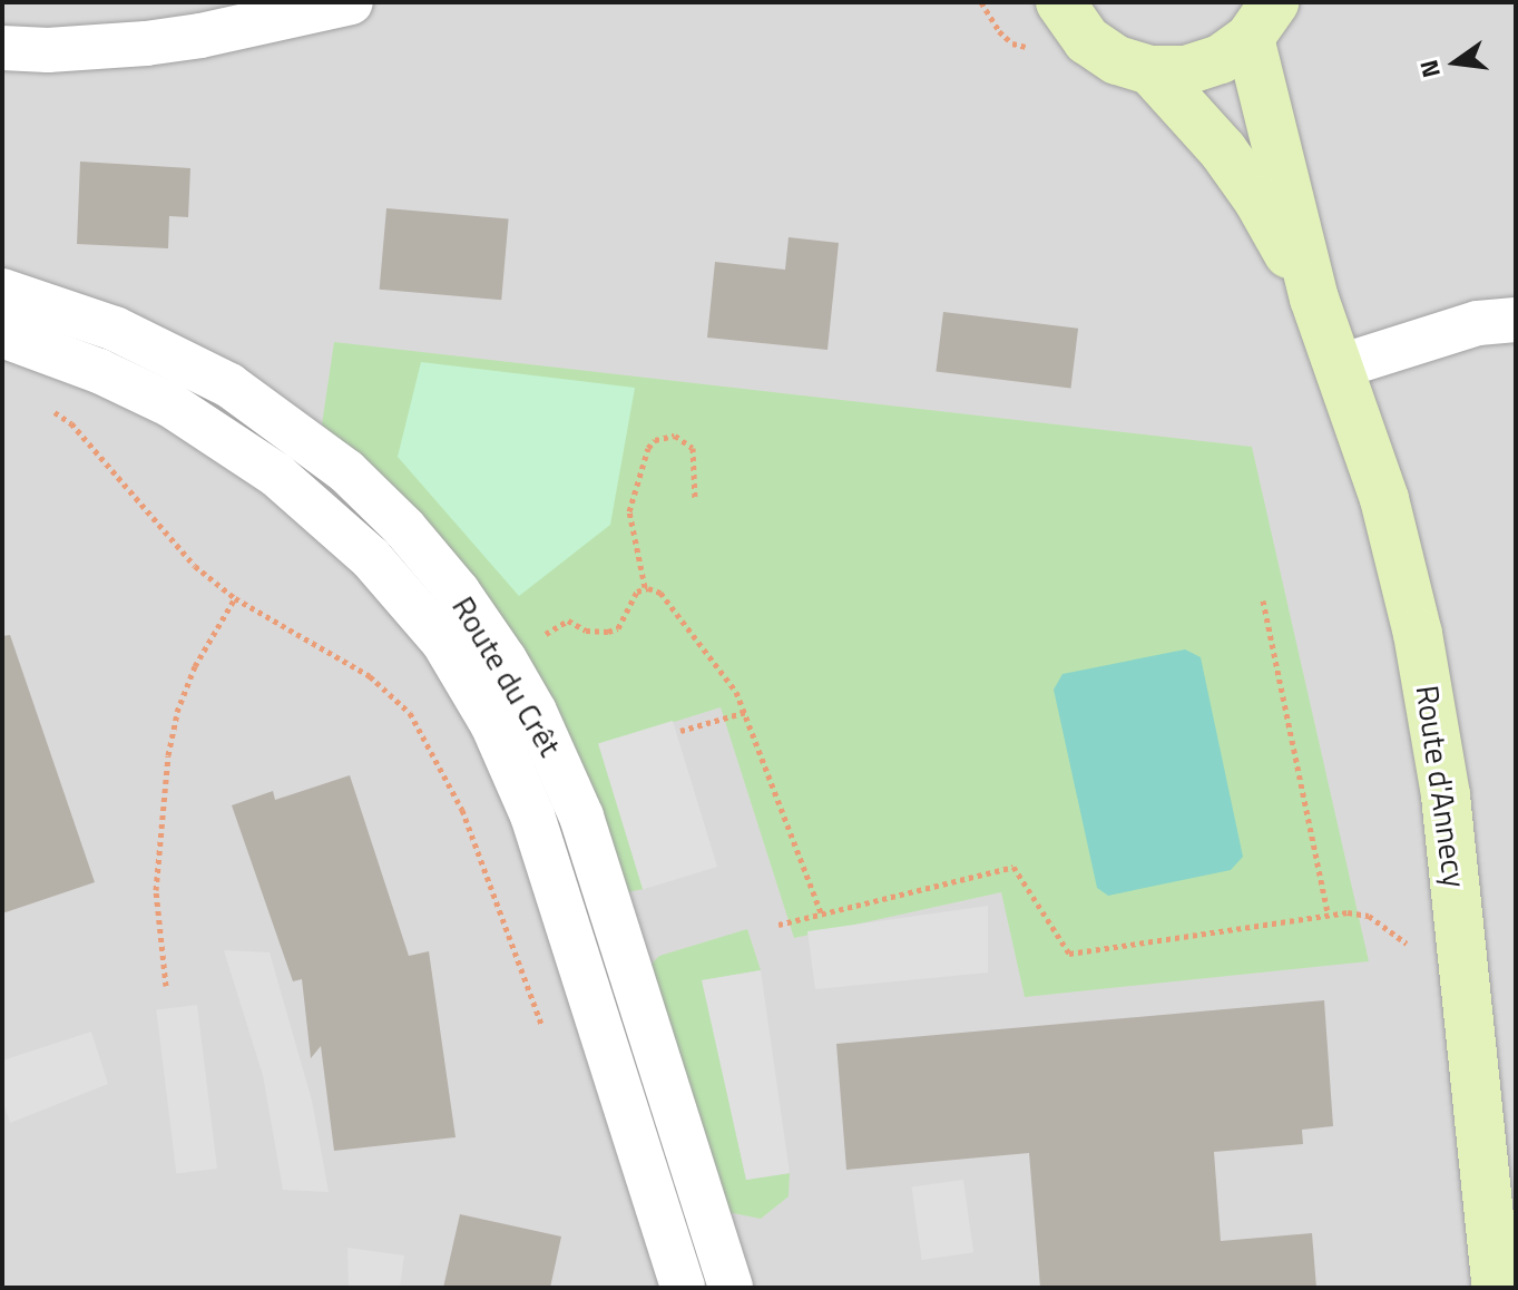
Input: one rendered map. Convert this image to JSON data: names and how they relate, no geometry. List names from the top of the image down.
{
  "streets": {
    "main road": ["Route d'Annecy"],
    "street": ["Route du Crêt"]
  },
  "north": "left"
}
